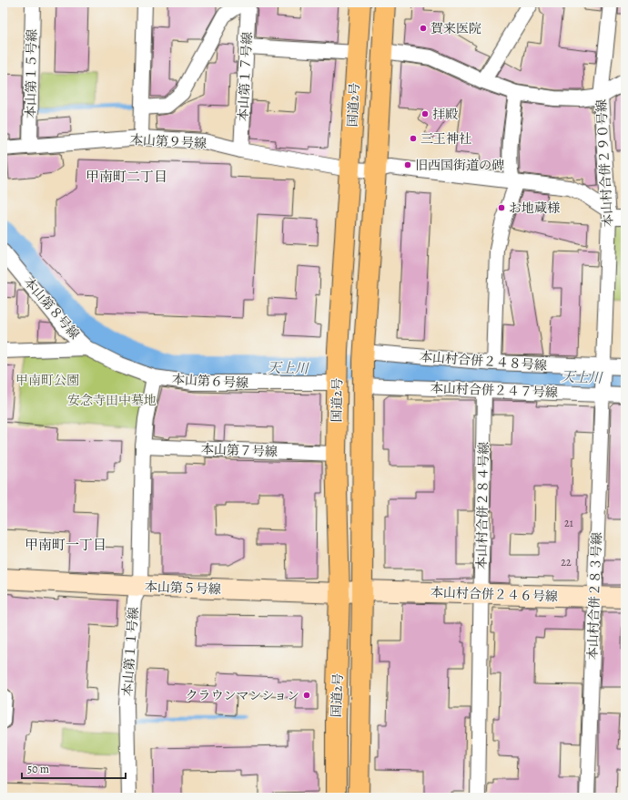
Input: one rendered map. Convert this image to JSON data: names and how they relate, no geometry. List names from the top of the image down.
{
  "streets": {
    "highway": ["国道2号"],
    "street": [
      "本山第１５号線",
      "本山第１７号線",
      "本山第９号線",
      "本山村合併２９０号線",
      "本山第８号線",
      "本山村合併２４８号線",
      "本山第６号線",
      "本山村合併２４７号線",
      "本山第７号線",
      "本山村合併２８４号線",
      "本山第５号線",
      "本山村合併２４６号線",
      "本山村合併２８３号線",
      "本山第１１号線"
    ]
  },
  "crossings": [
    ["本山第１５号線", "本山第９号線"],
    ["本山第１７号線", "本山第９号線"],
    ["国道2号", "本山第９号線"],
    ["国道2号", "本山村合併２４８号線"],
    ["国道2号", "本山第６号線"],
    ["国道2号", "本山村合併２４７号線"],
    ["国道2号", "本山第７号線"],
    ["国道2号", "本山第５号線"],
    ["国道2号", "本山村合併２４６号線"],
    ["本山第９号線", "本山村合併２９０号線"],
    ["本山村合併２９０号線", "本山村合併２４８号線"],
    ["本山村合併２９０号線", "本山村合併２４７号線"],
    ["本山村合併２９０号線", "本山村合併２８３号線"],
    ["本山第８号線", "本山第６号線"],
    ["本山村合併２４８号線", "本山村合併２４７号線"],
    ["本山第６号線", "本山第１１号線"],
    ["本山村合併２４７号線", "本山村合併２８４号線"],
    ["本山村合併２４７号線", "本山村合併２８３号線"],
    ["本山第７号線", "本山第１１号線"],
    ["本山村合併２８４号線", "本山村合併２４６号線"],
    ["本山第５号線", "本山村合併２４６号線"],
    ["本山第５号線", "本山第１１号線"],
    ["本山村合併２４６号線", "本山村合併２８３号線"]
  ],
  "districts": ["甲南町二丁目", "甲南町一丁目"],
  "water": ["天上川"],
  "parks": ["甲南町公園", "安念寺田中墓地"],
  "places": [
    "賀来医院",
    "拝殿",
    "三王神社",
    "旧西国街道の碑",
    "お地蔵様",
    "クラウンマンション"
  ],
  "house_numbers": ["21", "22"],
  "scale_bar": "50 m"
}
